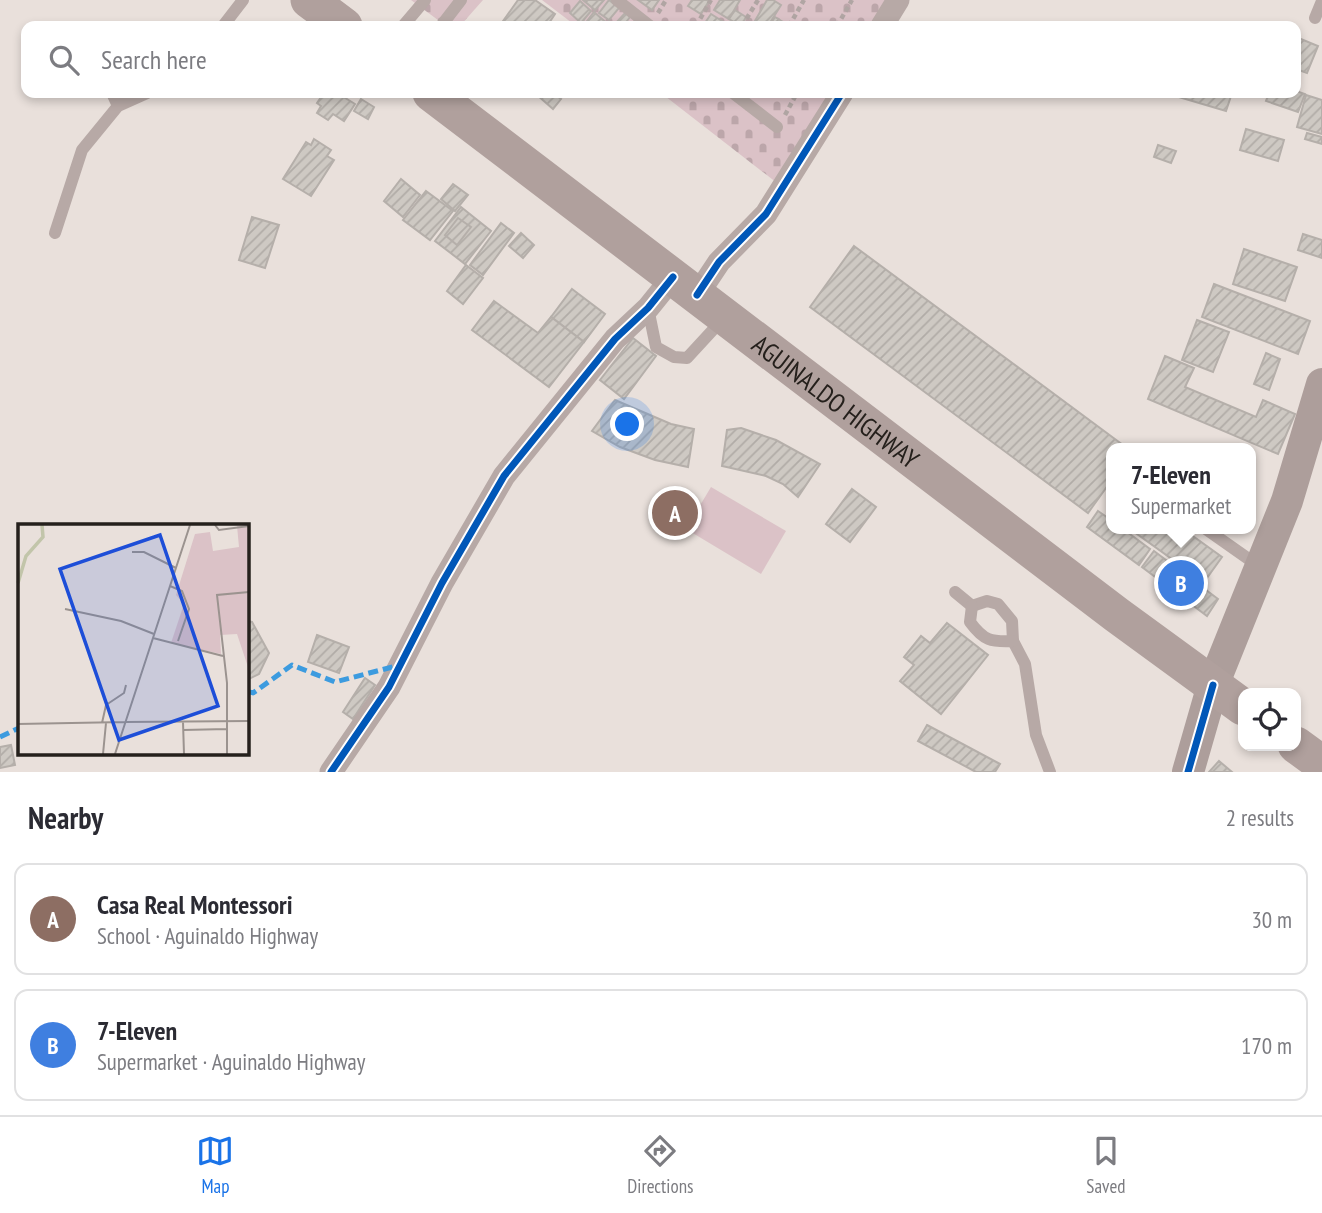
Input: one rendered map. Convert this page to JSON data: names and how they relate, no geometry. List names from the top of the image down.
{
  "streets": {
    "main road": ["AGUINALDO HIGHWAY"]
  },
  "page": {
    "search": "Search here",
    "popup": ["7-Eleven", "Supermarket"],
    "pins": ["A", "B"],
    "heading": ["Nearby", "2 results"],
    "list": [
      {
        "mark": "A",
        "name": "Casa Real Montessori",
        "note": "School · Aguinaldo Highway",
        "value": "30 m"
      },
      {
        "mark": "B",
        "name": "7-Eleven",
        "note": "Supermarket · Aguinaldo Highway",
        "value": "170 m"
      }
    ],
    "nav": ["Map", "Directions", "Saved"]
  }
}
